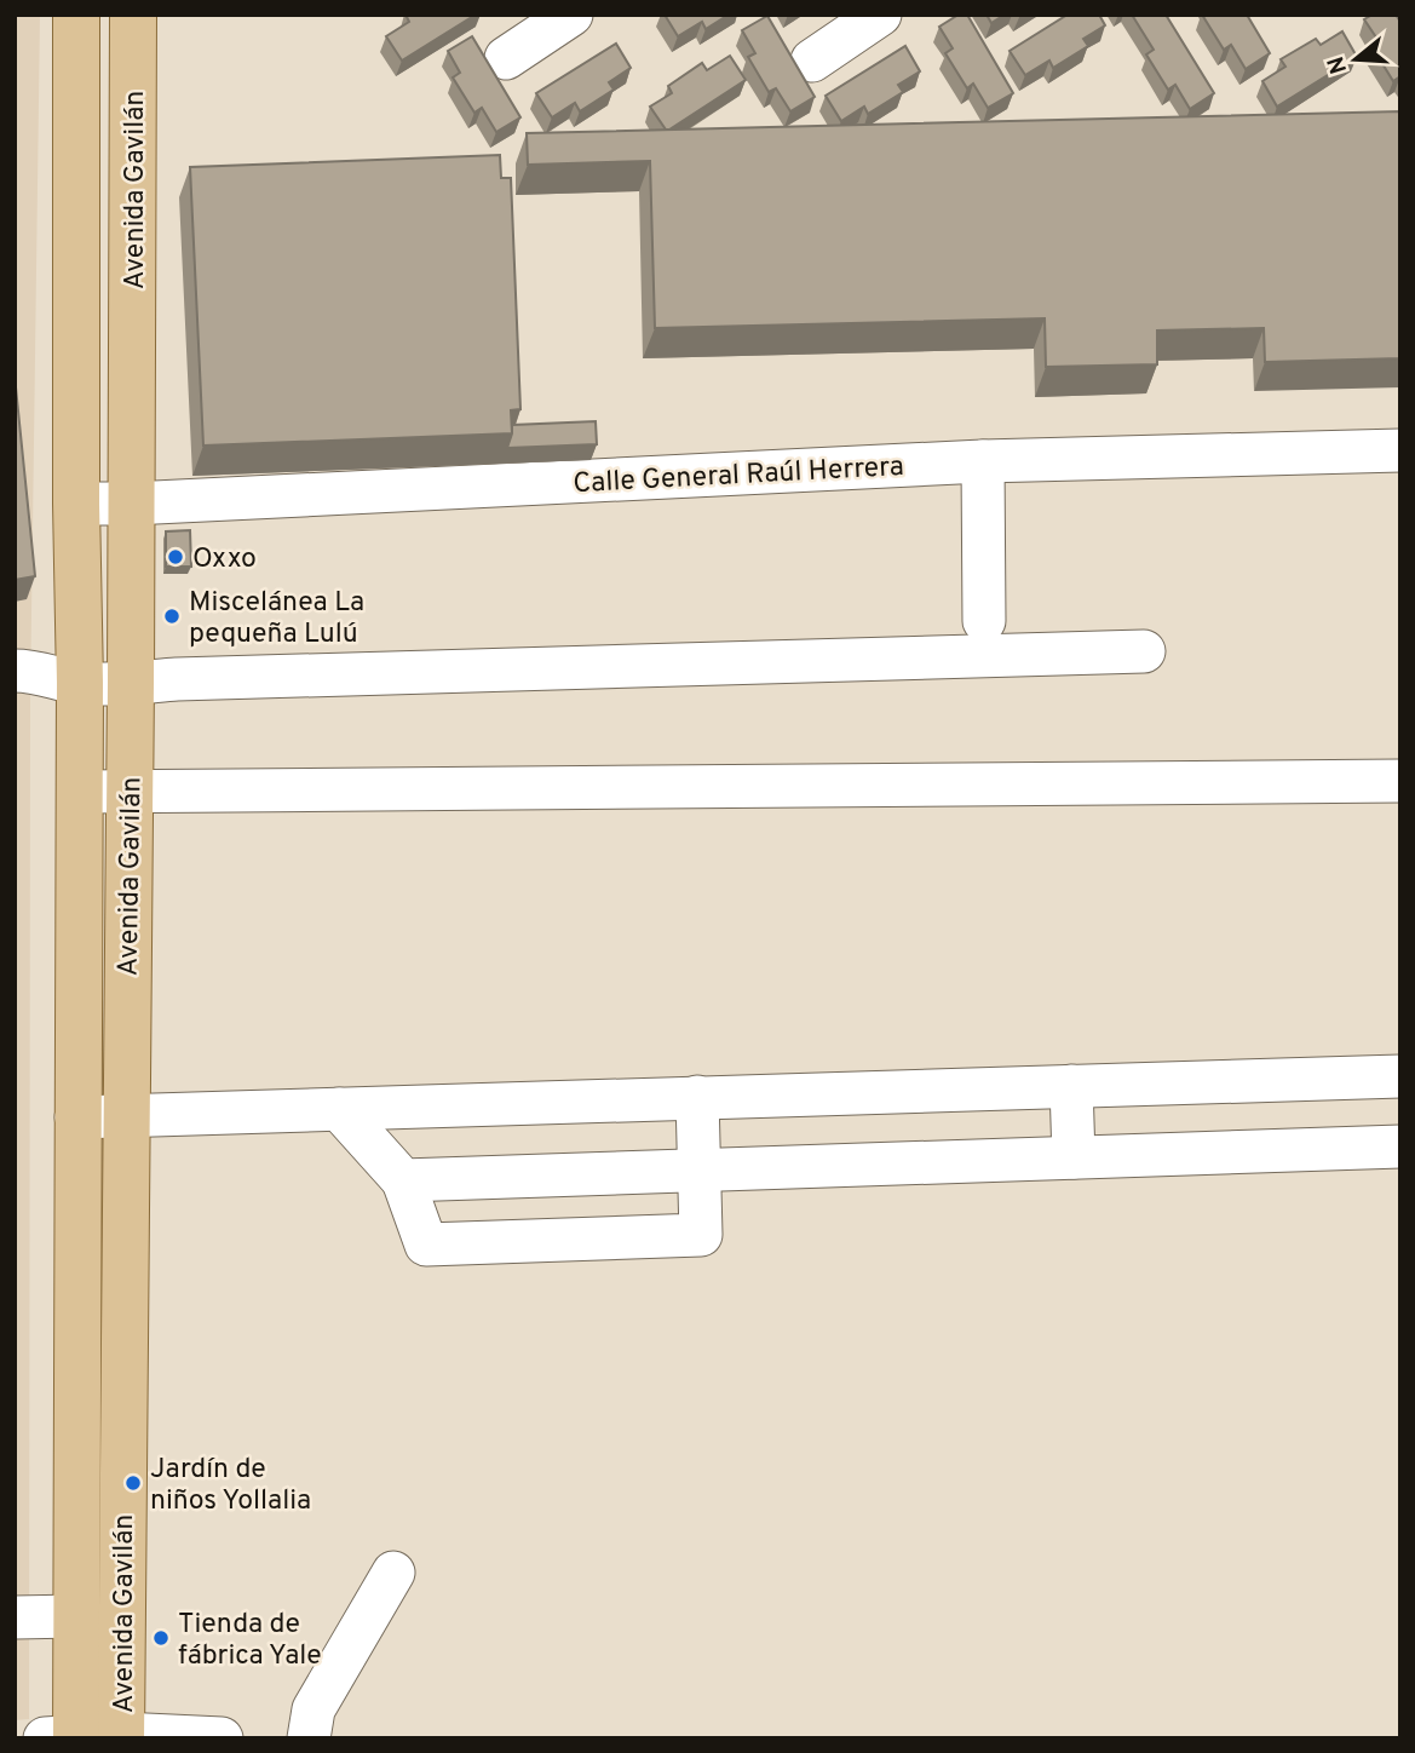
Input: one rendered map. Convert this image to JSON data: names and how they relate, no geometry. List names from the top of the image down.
{
  "streets": {
    "main road": ["Avenida Gavilán"],
    "street": ["Calle General Raúl Herrera"]
  },
  "crossings": [
    ["Avenida Gavilán", "Calle General Raúl Herrera"]
  ],
  "places": [
    "Oxxo",
    "Miscelánea La pequeña Lulú",
    "Jardín de niños Yollalia",
    "Tienda de fábrica Yale"
  ],
  "north": "left"
}
